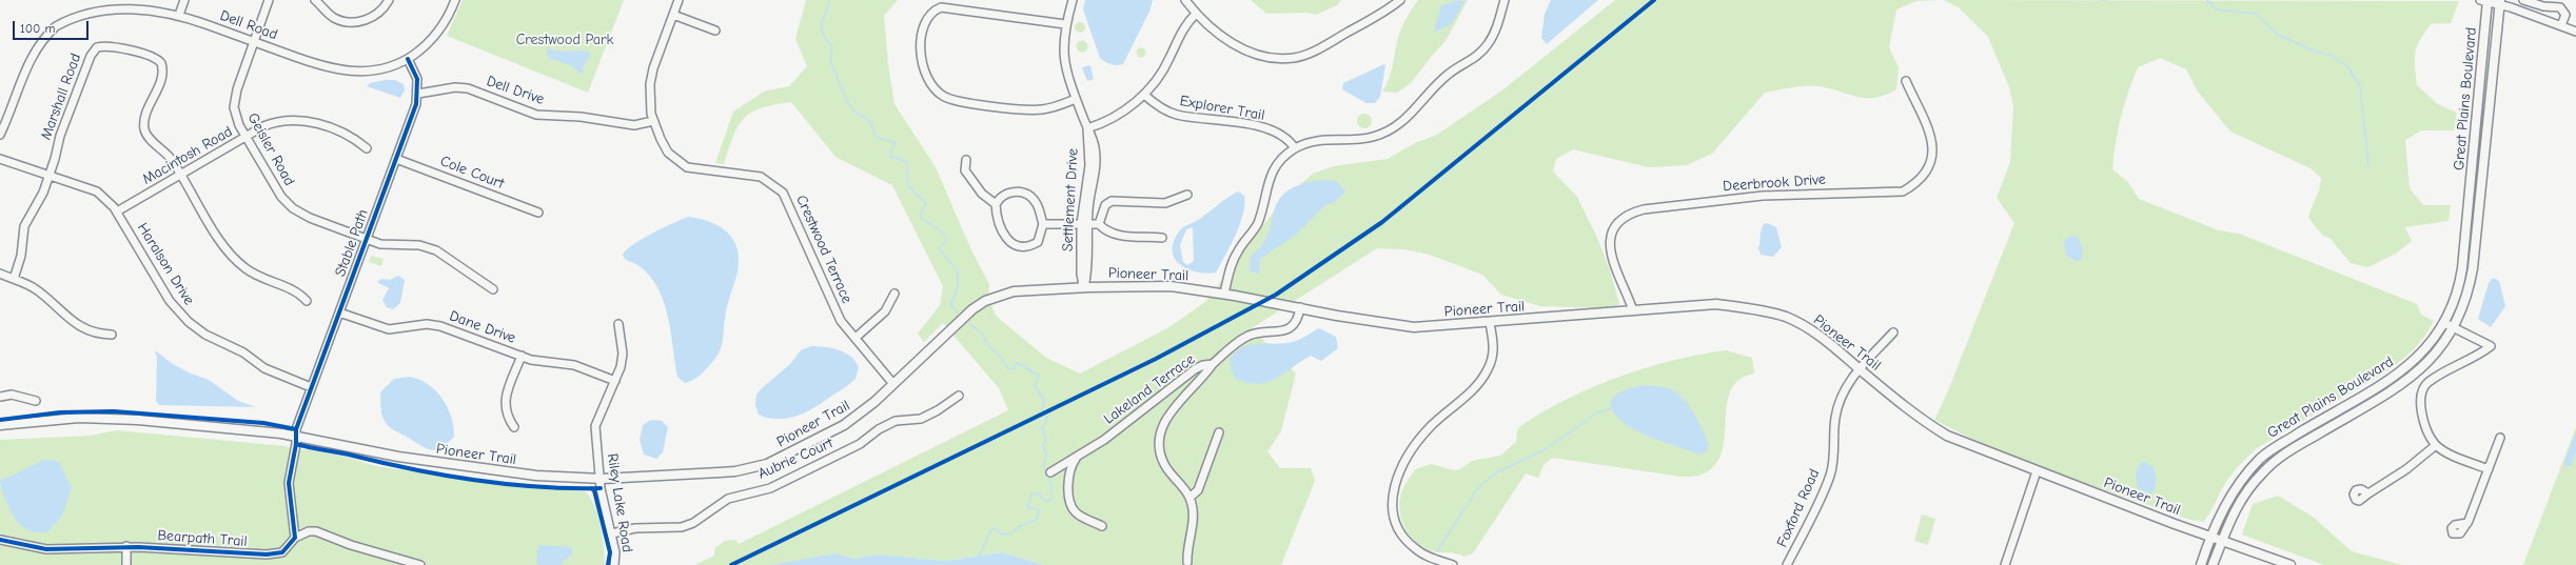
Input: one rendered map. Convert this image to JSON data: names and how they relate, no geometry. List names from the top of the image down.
{
  "streets": {
    "main road": ["Great Plains Boulevard", "Pioneer Trail"],
    "street": [
      "Dell Road",
      "Dell Drive",
      "Marshall Road",
      "Explorer Trail",
      "Geisler Road",
      "Macintosh Road",
      "Cole Court",
      "Deerbrook Drive",
      "Settlement Drive",
      "Stable Path",
      "Crestwood Terrace",
      "Haralson Drive",
      "Dane Drive",
      "Lakeland Terrace",
      "Aubrie Court",
      "Riley Lake Road",
      "Foxford Road",
      "Bearpath Trail"
    ]
  },
  "crossings": [
    ["Dell Road", "Geisler Road"],
    ["Dell Road", "Stable Path"],
    ["Dell Drive", "Stable Path"],
    ["Dell Drive", "Crestwood Terrace"],
    ["Marshall Road", "Macintosh Road"],
    ["Marshall Road", "Haralson Drive"],
    ["Great Plains Boulevard", "Pioneer Trail"],
    ["Geisler Road", "Macintosh Road"],
    ["Geisler Road", "Stable Path"],
    ["Macintosh Road", "Haralson Drive"],
    ["Cole Court", "Stable Path"],
    ["Deerbrook Drive", "Pioneer Trail"],
    ["Settlement Drive", "Pioneer Trail"],
    ["Stable Path", "Haralson Drive"],
    ["Stable Path", "Pioneer Trail"],
    ["Stable Path", "Dane Drive"],
    ["Crestwood Terrace", "Pioneer Trail"],
    ["Pioneer Trail", "Lakeland Terrace"],
    ["Pioneer Trail", "Riley Lake Road"],
    ["Pioneer Trail", "Foxford Road"],
    ["Dane Drive", "Riley Lake Road"],
    ["Aubrie Court", "Riley Lake Road"]
  ],
  "parks": ["Crestwood Park"],
  "scale_bar": "100 m"
}
